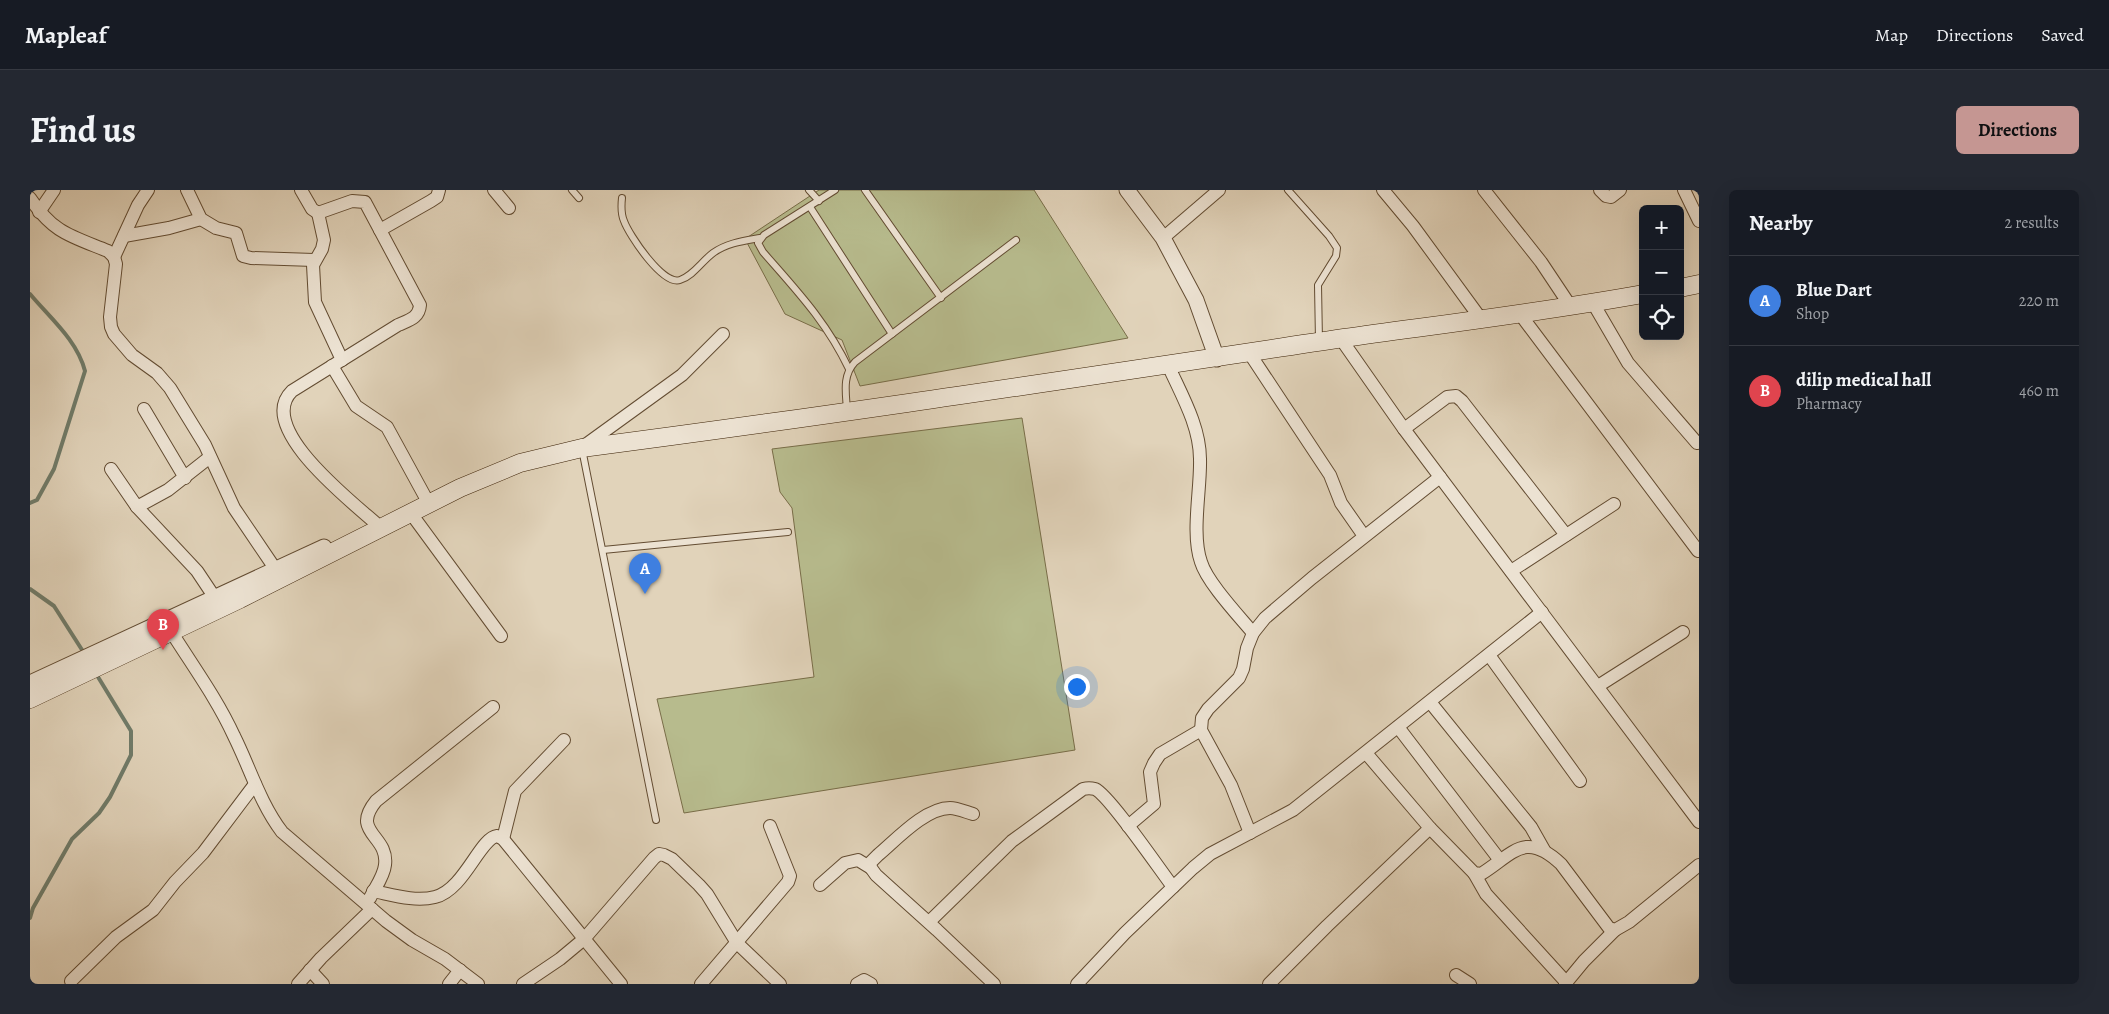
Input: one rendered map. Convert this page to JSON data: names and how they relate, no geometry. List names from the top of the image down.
{
  "page": {
    "header": "Mapleaf",
    "nav": ["Map", "Directions", "Saved"],
    "title": "Find us",
    "buttons": "Directions",
    "heading": ["Nearby", "2 results"],
    "map_buttons": ["+", "−"],
    "list": [
      {
        "mark": "A",
        "name": "Blue Dart",
        "note": "Shop",
        "value": "220 m"
      },
      {
        "mark": "B",
        "name": "dilip medical hall",
        "note": "Pharmacy",
        "value": "460 m"
      }
    ],
    "pins": ["A", "B"]
  }
}
